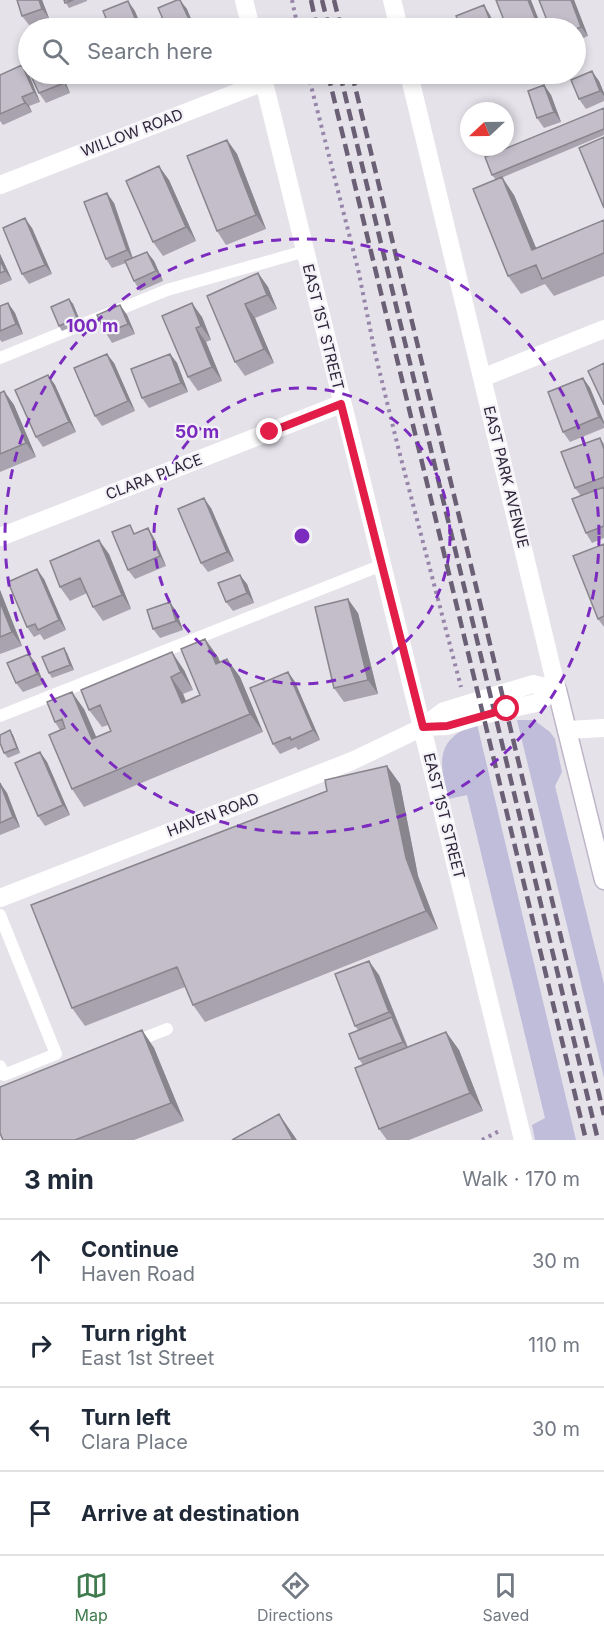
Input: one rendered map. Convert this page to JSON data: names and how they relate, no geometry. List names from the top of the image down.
{
  "streets": {
    "street": [
      "WILLOW ROAD",
      "EAST 1ST STREET",
      "CLARA PLACE",
      "EAST PARK AVENUE",
      "HAVEN ROAD"
    ]
  },
  "crossings": [
    ["EAST 1ST STREET", "CLARA PLACE"],
    ["EAST 1ST STREET", "HAVEN ROAD"],
    ["EAST PARK AVENUE", "HAVEN ROAD"]
  ],
  "north": "left",
  "page": {
    "search": "Search here",
    "heading": ["3 min", "Walk · 170 m"],
    "list": [
      ["Continue", "Haven Road", "30 m"],
      ["Turn right", "East 1st Street", "110 m"],
      ["Turn left", "Clara Place", "30 m"],
      "Arrive at destination"
    ],
    "nav": ["Map", "Directions", "Saved"]
  },
  "rings": ["100 m", "50 m"]
}
